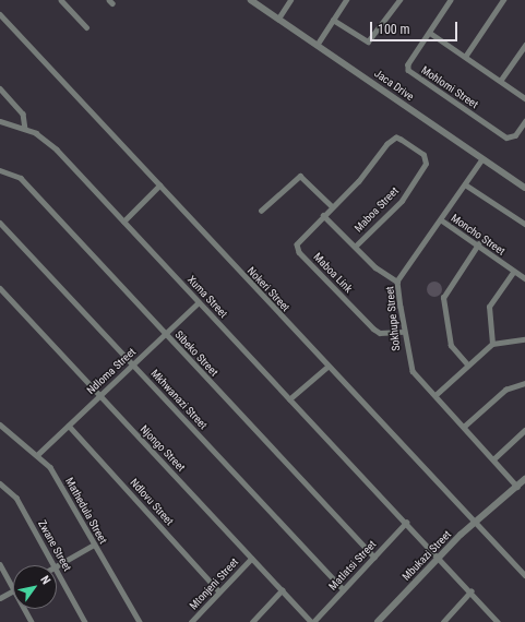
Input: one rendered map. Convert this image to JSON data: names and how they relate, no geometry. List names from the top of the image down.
{
  "streets": {
    "street": [
      "Jaca Drive",
      "Mohlomi Street",
      "Maboa Street",
      "Moncho Street",
      "Maboa Link",
      "Nokeri Street",
      "Xuma Street",
      "Sokhupe Street",
      "Sibeko Street",
      "Ndloma Street",
      "Mkhwanazi Street",
      "Njongo Street",
      "Ndlovu Street",
      "Mathedula Street",
      "Zwane Street",
      "Mbukazi Street",
      "Matlatsi Street",
      "Mtonjeni Street"
    ]
  },
  "crossings": [
    ["Jaca Drive", "Sokhupe Street"],
    ["Maboa Street", "Maboa Link"],
    ["Moncho Street", "Sokhupe Street"],
    ["Maboa Link", "Sokhupe Street"],
    ["Nokeri Street", "Mbukazi Street"],
    ["Xuma Street", "Ndloma Street"],
    ["Xuma Street", "Mbukazi Street"],
    ["Xuma Street", "Matlatsi Street"],
    ["Sokhupe Street", "Mbukazi Street"],
    ["Sibeko Street", "Ndloma Street"],
    ["Sibeko Street", "Matlatsi Street"],
    ["Ndloma Street", "Mkhwanazi Street"],
    ["Ndloma Street", "Njongo Street"],
    ["Ndloma Street", "Ndlovu Street"],
    ["Ndloma Street", "Mathedula Street"],
    ["Mkhwanazi Street", "Matlatsi Street"],
    ["Njongo Street", "Matlatsi Street"],
    ["Njongo Street", "Mtonjeni Street"],
    ["Ndlovu Street", "Mtonjeni Street"]
  ],
  "scale_bar": "100 m",
  "north": "top right"
}
